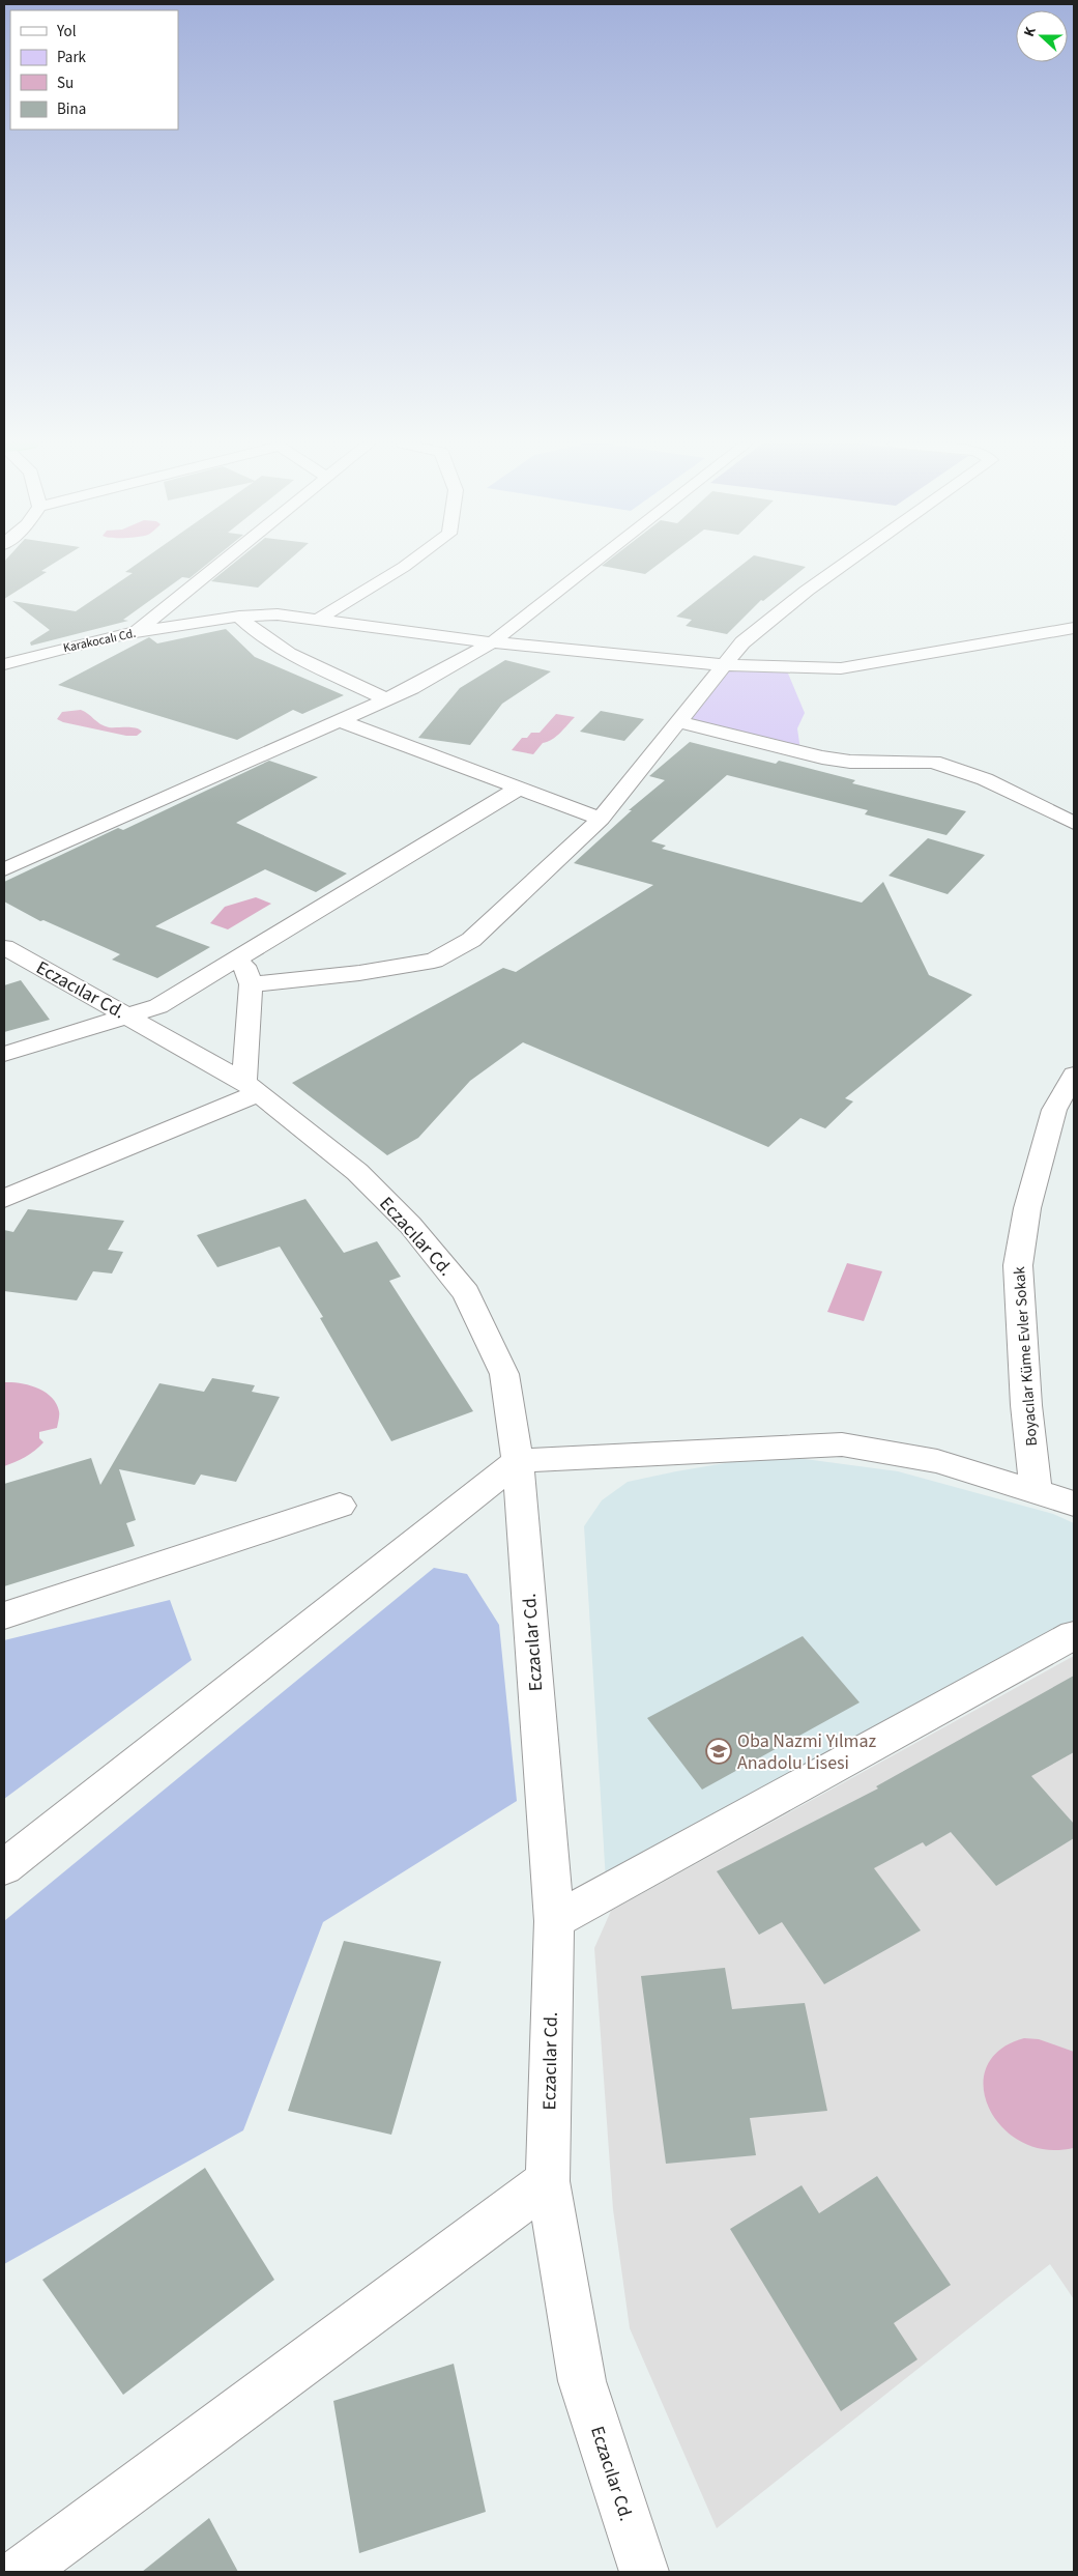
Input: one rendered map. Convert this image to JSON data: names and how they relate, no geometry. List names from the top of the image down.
{
  "streets": {
    "street": ["Karakocalı Cd.", "Eczacılar Cd.", "Boyacılar Küme Evler Sokak"]
  },
  "places": {
    "school or university": ["Oba Nazmi Yılmaz Anadolu Lisesi"]
  },
  "legend": [
    "Yol",
    "Park",
    "Su",
    "Bina"
  ],
  "north": "left"
}
